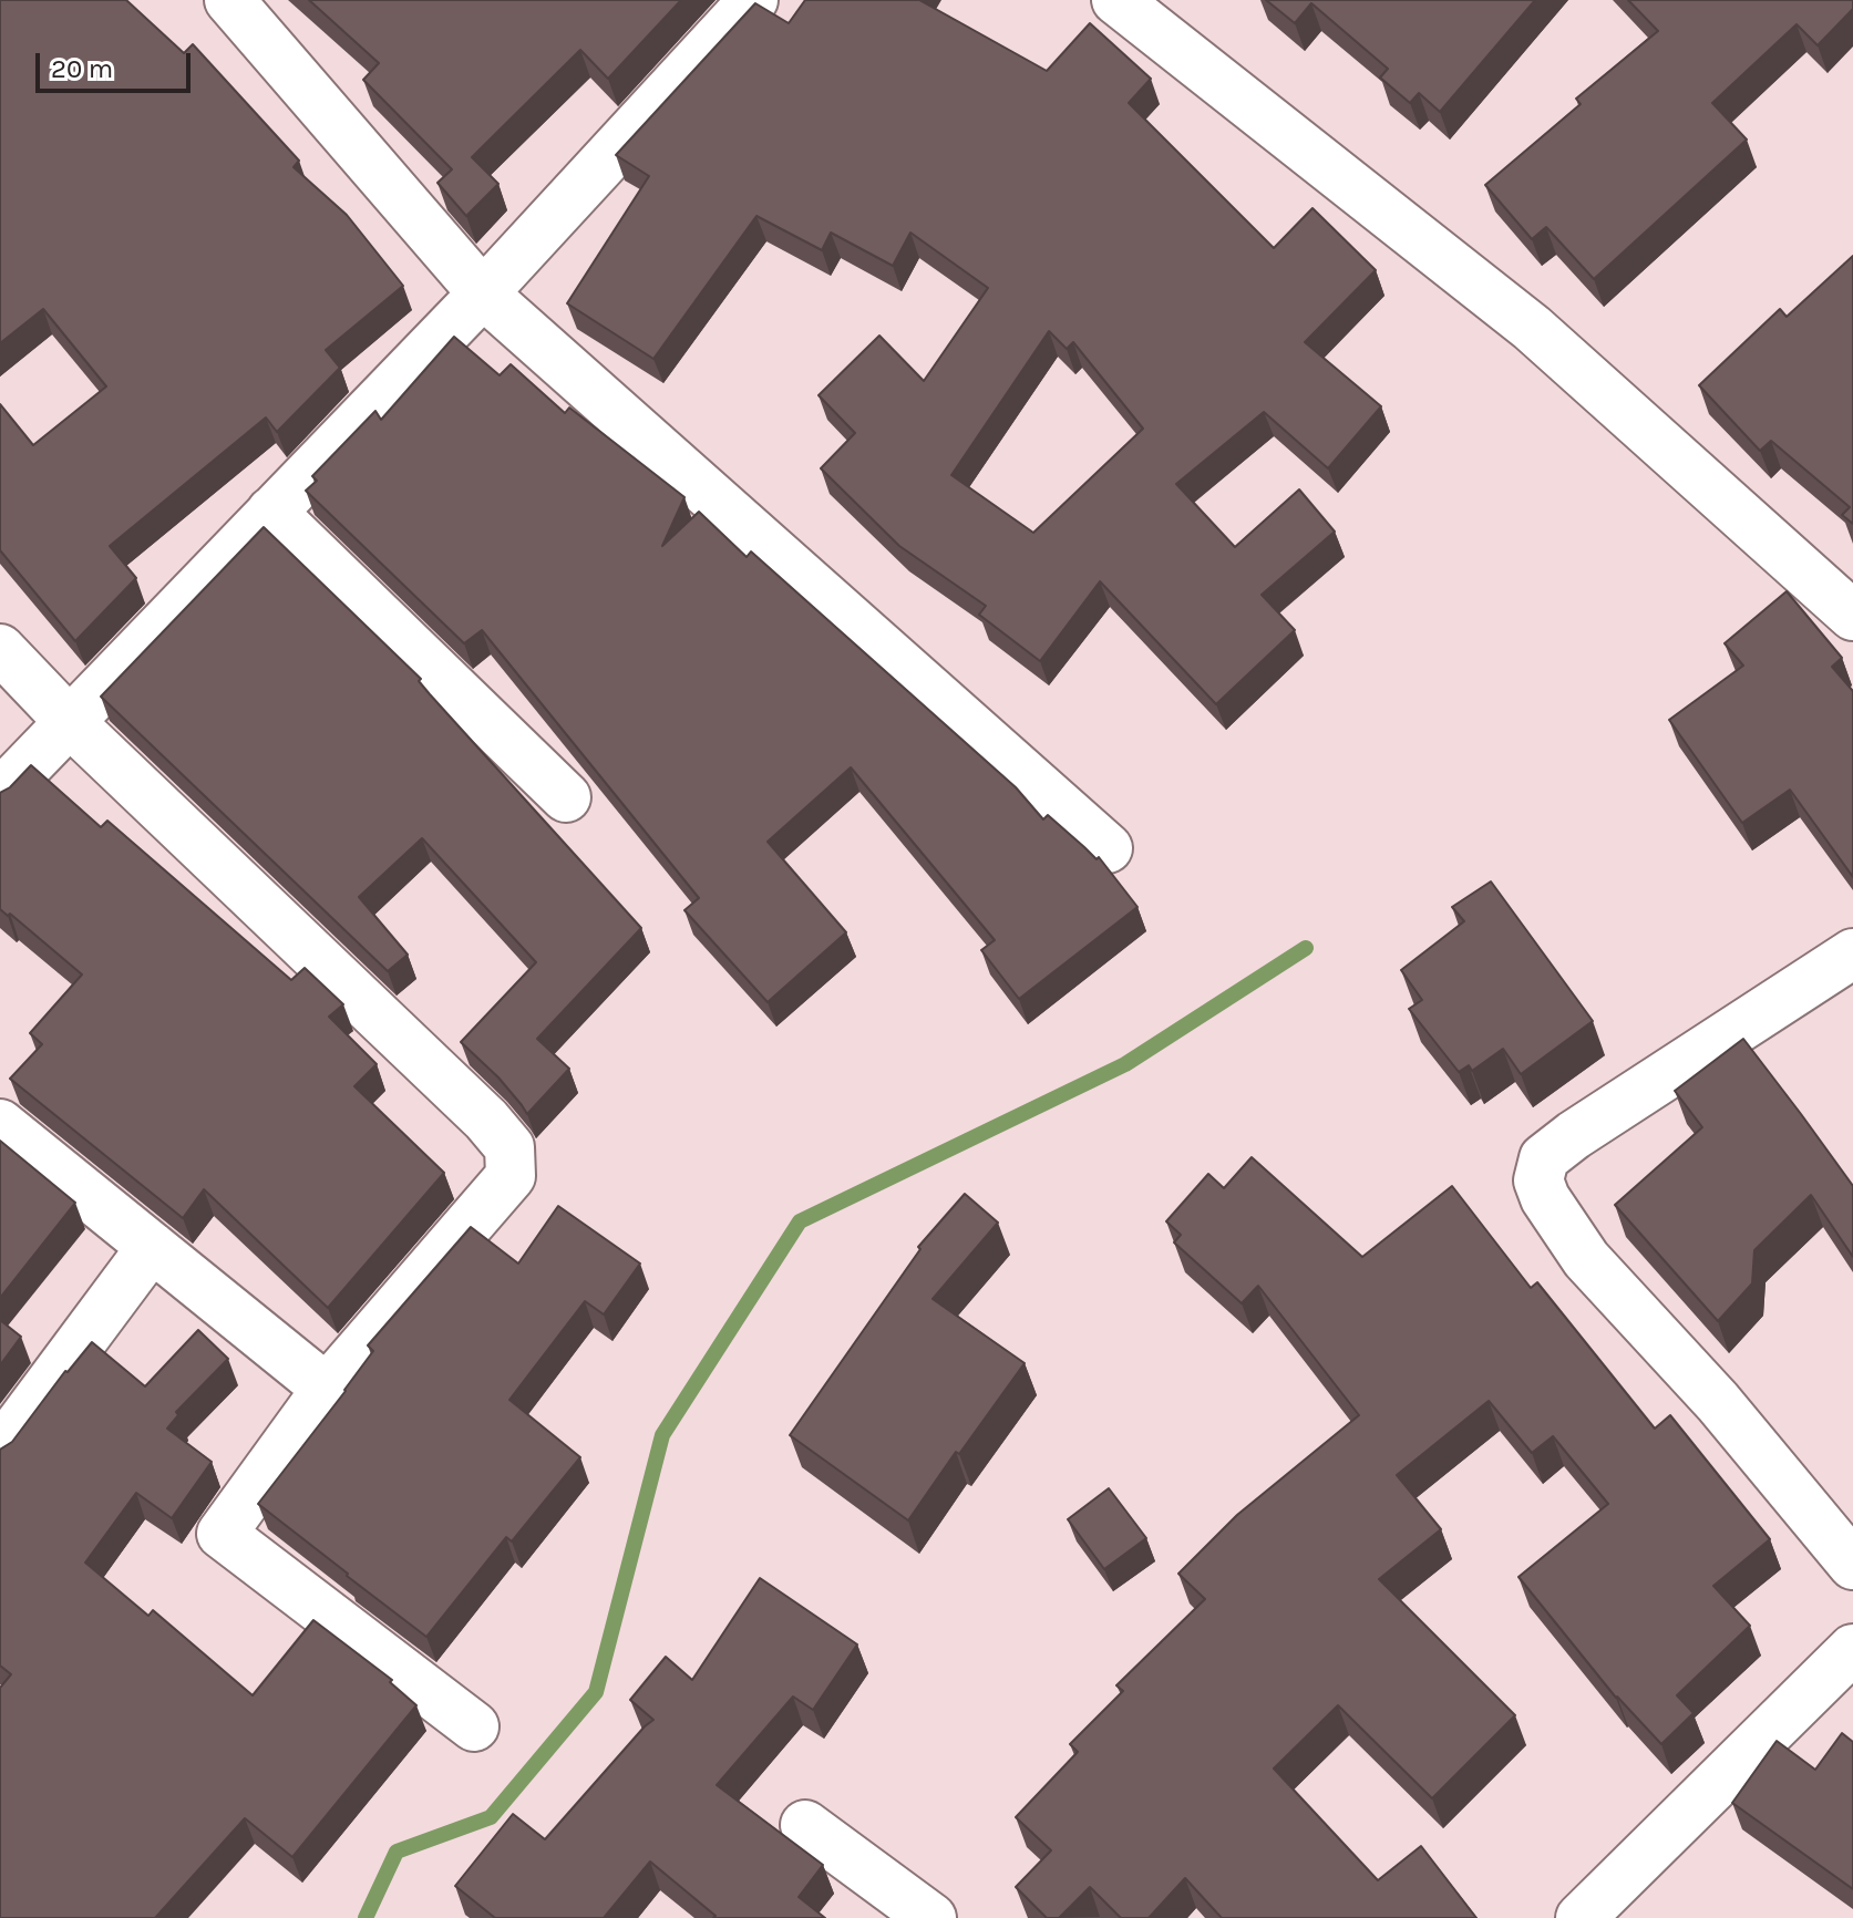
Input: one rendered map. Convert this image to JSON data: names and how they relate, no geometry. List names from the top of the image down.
{
  "scale_bar": "20 m"
}
